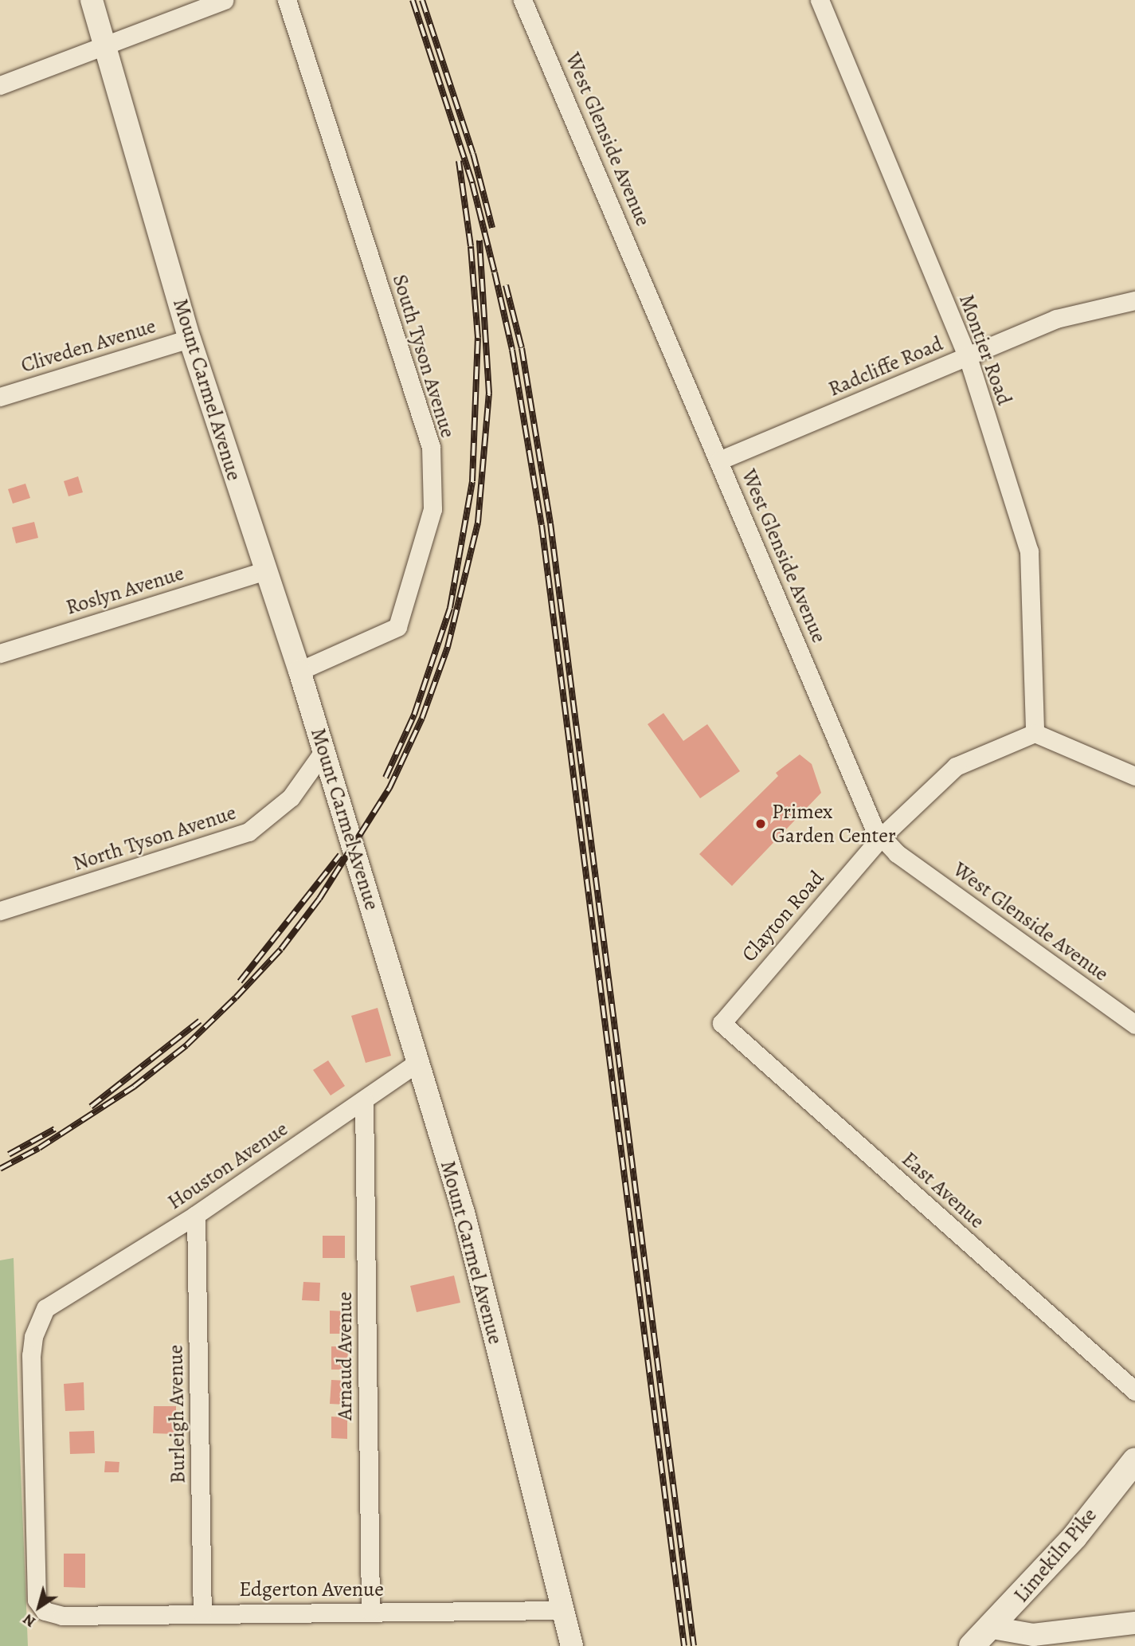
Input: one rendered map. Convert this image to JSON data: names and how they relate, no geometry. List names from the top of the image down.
{
  "streets": {
    "main road": ["Limekiln Pike"],
    "street": [
      "West Glenside Avenue",
      "Cliveden Avenue",
      "Montier Road",
      "South Tyson Avenue",
      "Radcliffe Road",
      "Mount Carmel Avenue",
      "Roslyn Avenue",
      "North Tyson Avenue",
      "Clayton Road",
      "Houston Avenue",
      "East Avenue",
      "Arnaud Avenue",
      "Burleigh Avenue",
      "Edgerton Avenue"
    ]
  },
  "crossings": [
    ["West Glenside Avenue", "Radcliffe Road"],
    ["West Glenside Avenue", "Clayton Road"],
    ["Cliveden Avenue", "Mount Carmel Avenue"],
    ["Montier Road", "Radcliffe Road"],
    ["Montier Road", "Clayton Road"],
    ["South Tyson Avenue", "Mount Carmel Avenue"],
    ["Mount Carmel Avenue", "Roslyn Avenue"],
    ["Mount Carmel Avenue", "North Tyson Avenue"],
    ["Mount Carmel Avenue", "Houston Avenue"],
    ["Mount Carmel Avenue", "Edgerton Avenue"],
    ["Clayton Road", "East Avenue"],
    ["Houston Avenue", "Arnaud Avenue"],
    ["Houston Avenue", "Burleigh Avenue"],
    ["Houston Avenue", "Edgerton Avenue"],
    ["Arnaud Avenue", "Edgerton Avenue"],
    ["Burleigh Avenue", "Edgerton Avenue"]
  ],
  "places": ["Primex Garden Center"],
  "north": "bottom left"
}
